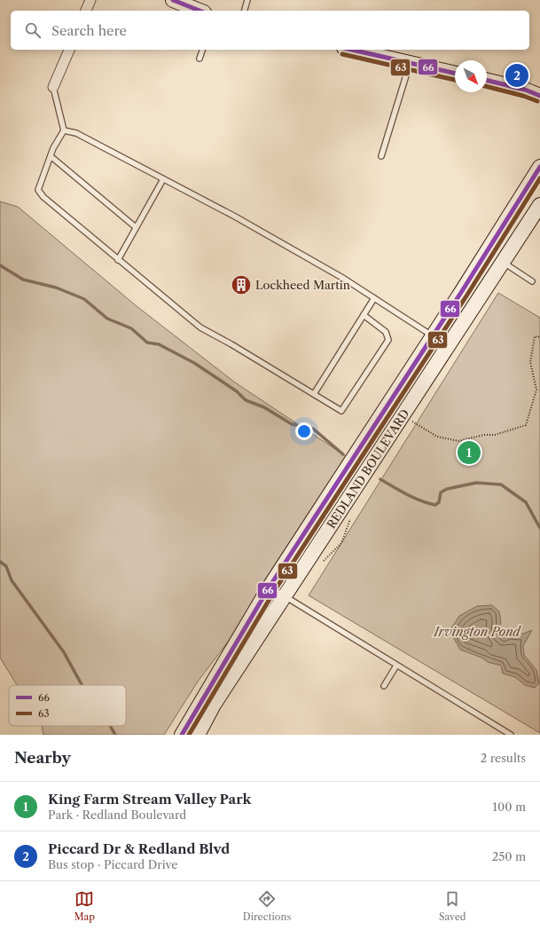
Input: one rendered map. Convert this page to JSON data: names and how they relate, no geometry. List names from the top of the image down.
{
  "streets": {
    "main road": ["REDLAND BOULEVARD"]
  },
  "water": ["Irvington Pond"],
  "places": {
    "building": ["Lockheed Martin"]
  },
  "lines": ["transit line 66", "transit line 63"],
  "legend": ["66", "63"],
  "north": "bottom right",
  "page": {
    "search": "Search here",
    "pins": ["2", "1"],
    "heading": ["Nearby", "2 results"],
    "list": [
      {
        "mark": "1",
        "name": "King Farm Stream Valley Park",
        "note": "Park · Redland Boulevard",
        "value": "100 m"
      },
      {
        "mark": "2",
        "name": "Piccard Dr & Redland Blvd",
        "note": "Bus stop · Piccard Drive",
        "value": "250 m"
      }
    ],
    "nav": ["Map", "Directions", "Saved"]
  }
}
